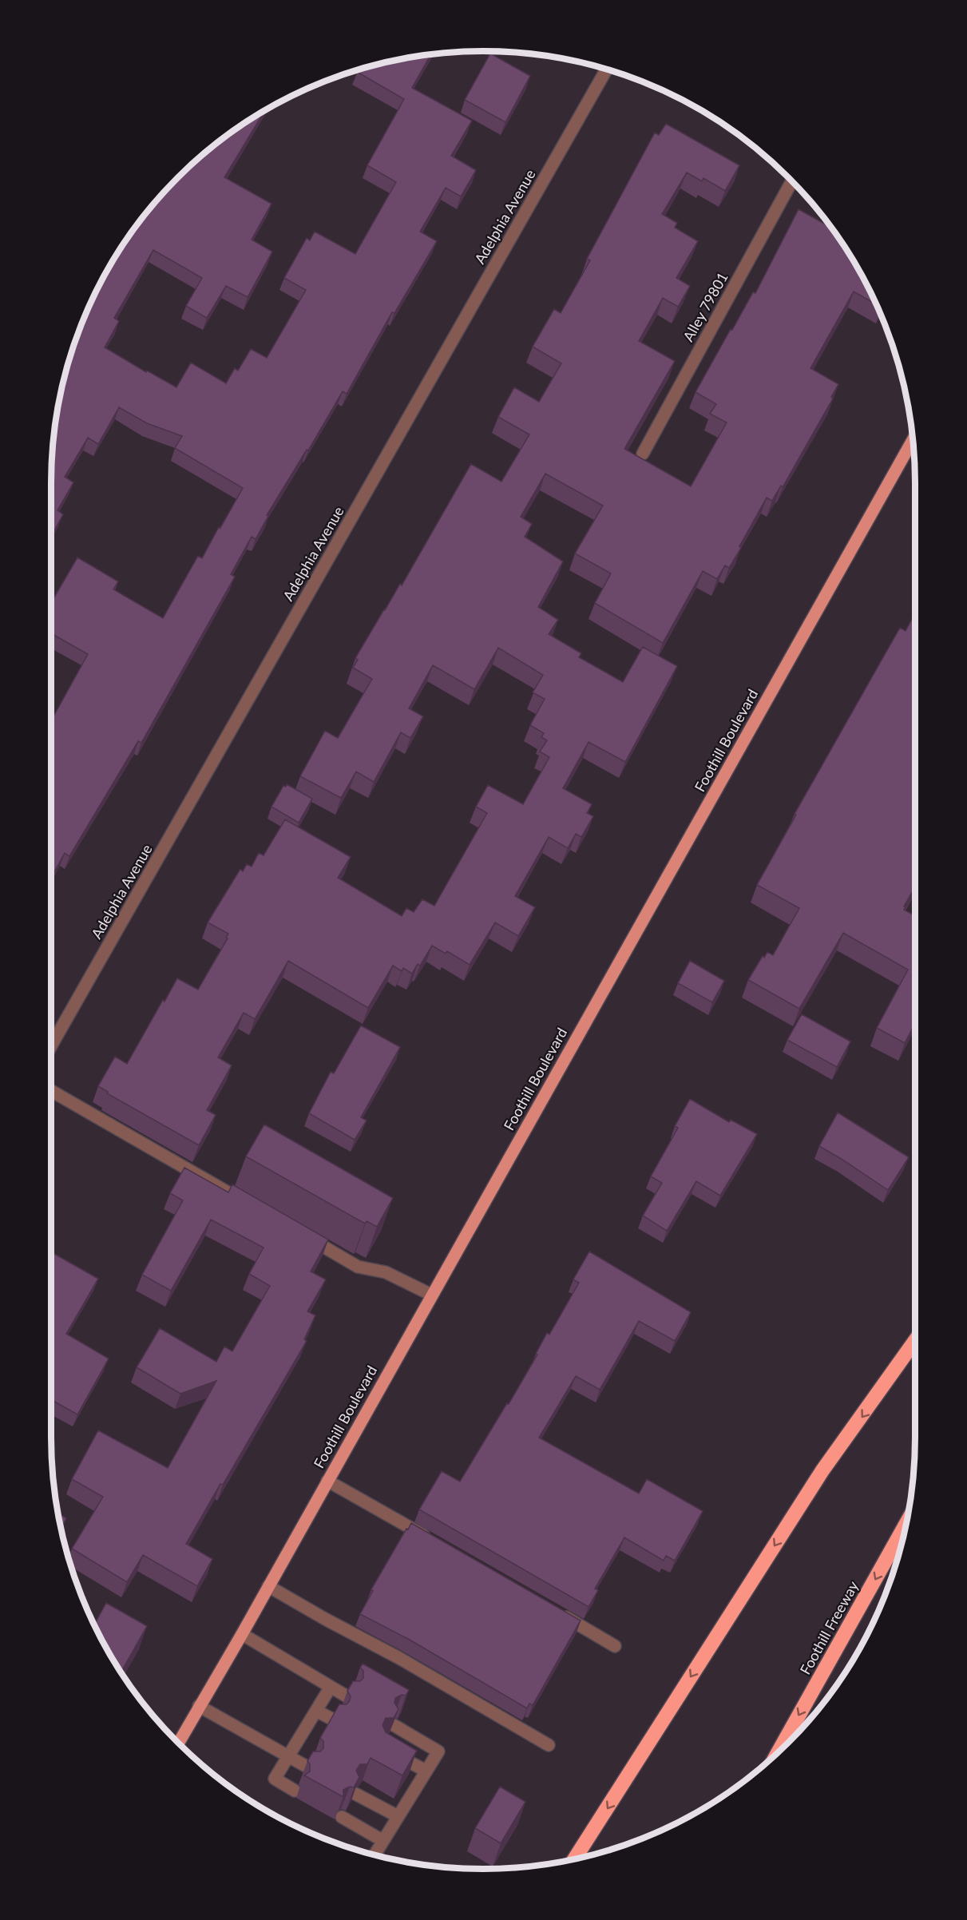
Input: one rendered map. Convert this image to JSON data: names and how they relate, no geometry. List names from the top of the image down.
{
  "streets": {
    "highway": ["Foothill Freeway"],
    "main road": ["Foothill Boulevard"],
    "street": ["Adelphia Avenue", "Alley 79801"]
  }
}
